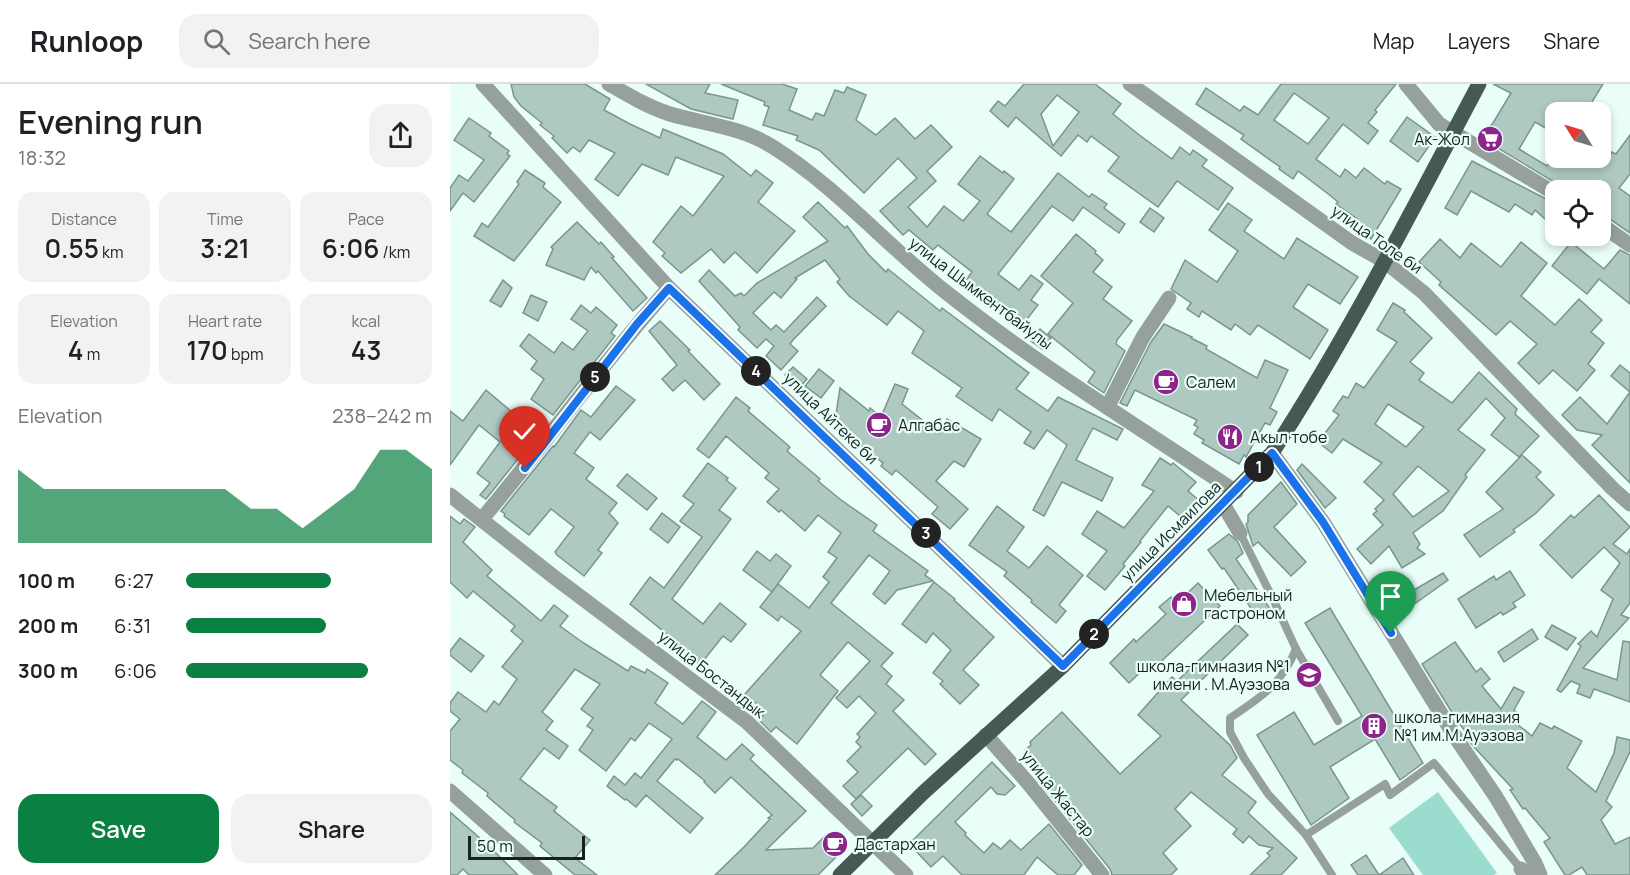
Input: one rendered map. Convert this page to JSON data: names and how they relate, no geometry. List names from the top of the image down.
{
  "streets": {
    "main road": ["улица Исмаилова"],
    "street": [
      "улица Толе би",
      "улица Шымкентбайулы",
      "улица Айтеке би",
      "улица Бостандык",
      "улица Жастар"
    ]
  },
  "crossings": [
    ["улица Толе би", "улица Исмаилова"],
    ["улица Шымкентбайулы", "улица Исмаилова"],
    ["улица Айтеке би", "улица Исмаилова"],
    ["улица Исмаилова", "улица Бостандык"],
    ["улица Исмаилова", "улица Жастар"]
  ],
  "places": {
    "supermarket": ["Ак-Жол"],
    "cafe": ["Салем", "Алгабас", "Дастархан"],
    "restaurant": ["Акыл тобе"],
    "shop": ["Мебельный гастроном"],
    "school or university": ["школа-гимназия №1 имени . М.Ауэзова"],
    "building": ["школа-гимназия №1 им.М.Ауэзова"]
  },
  "scale_bar": "50 m",
  "north": "top left",
  "page": {
    "header": "Runloop",
    "search": "Search here",
    "nav": ["Map", "Layers", "Share"],
    "heading": ["Evening run", "18:32"],
    "stats": [
      ["Distance", "0.55 km"],
      ["Time", "3:21"],
      ["Pace", "6:06 /km"],
      ["Elevation", "4 m"],
      ["Heart rate", "170 bpm"],
      ["kcal", "43"]
    ],
    "pins": [
      "4",
      "5",
      "1",
      "3",
      "2"
    ],
    "chart": ["Elevation", "238–242 m"],
    "list": [
      {
        "name": "100 m",
        "note": "6:27"
      },
      {
        "name": "200 m",
        "note": "6:31"
      },
      {
        "name": "300 m",
        "note": "6:06"
      }
    ],
    "buttons": ["Save", "Share"],
    "scale": "50 m"
  }
}
